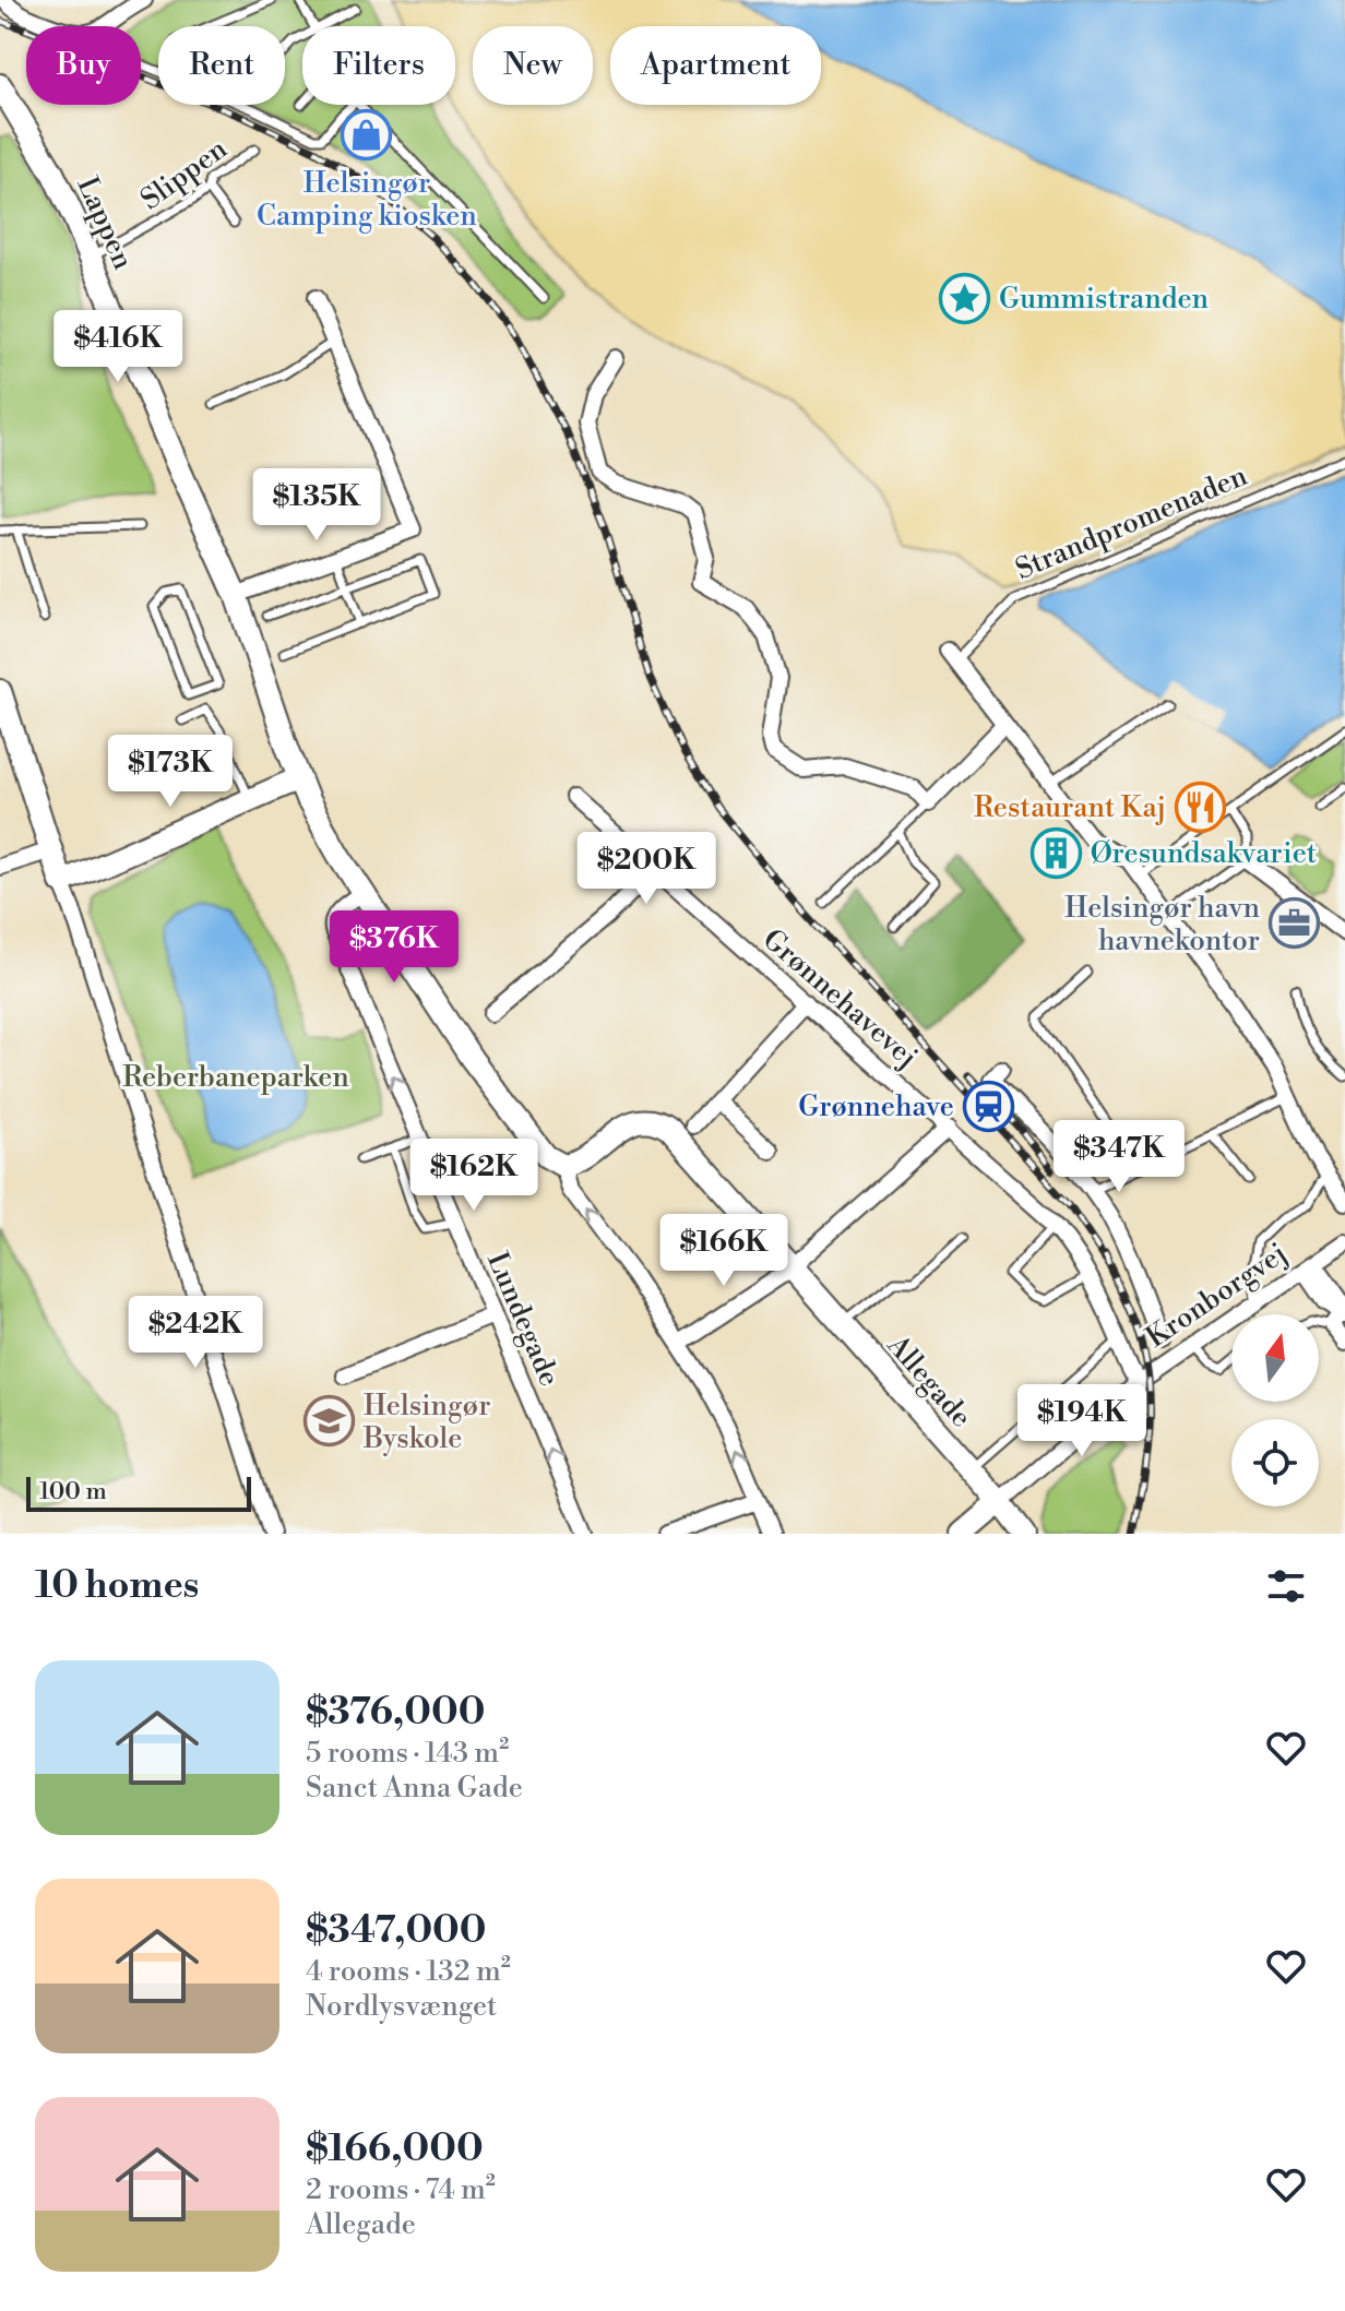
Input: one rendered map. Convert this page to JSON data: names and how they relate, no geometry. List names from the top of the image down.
{
  "streets": {
    "main road": ["Lappen", "Kronborgvej", "Allegade"],
    "street": ["Strandpromenaden", "Grønnehavevej", "Lundegade"],
    "lane": ["Slippen"]
  },
  "crossings": [
    ["Slippen", "Lappen"],
    ["Lappen", "Lundegade"],
    ["Lappen", "Allegade"],
    ["Grønnehavevej", "Kronborgvej"],
    ["Kronborgvej", "Allegade"]
  ],
  "one_way": ["Lundegade"],
  "parks": ["Reberbaneparken"],
  "places": {
    "shop": ["Helsingør Camping kiosken"],
    "place": ["Gummistranden"],
    "restaurant": ["Restaurant Kaj"],
    "building": ["Øresundsakvariet"],
    "office": ["Helsingør havn havnekontor"],
    "station": ["Grønnehave"],
    "school or university": ["Helsingør Byskole"]
  },
  "scale_bar": "100 m",
  "north": "top",
  "page": {
    "chip": [
      "Buy",
      "Rent",
      "Filters",
      "New",
      "Apartment"
    ],
    "price": [
      "$416K",
      "$135K",
      "$173K",
      "$200K",
      "$376K",
      "$347K",
      "$162K",
      "$166K",
      "$242K",
      "$194K"
    ],
    "scale": "100 m",
    "heading": "10 homes",
    "list": [
      {
        "name": "$376,000",
        "note": "5 rooms · 143 m² · Sanct Anna Gade"
      },
      {
        "name": "$347,000",
        "note": "4 rooms · 132 m² · Nordlysvænget"
      },
      {
        "name": "$166,000",
        "note": "2 rooms · 74 m² · Allegade"
      }
    ]
  }
}
